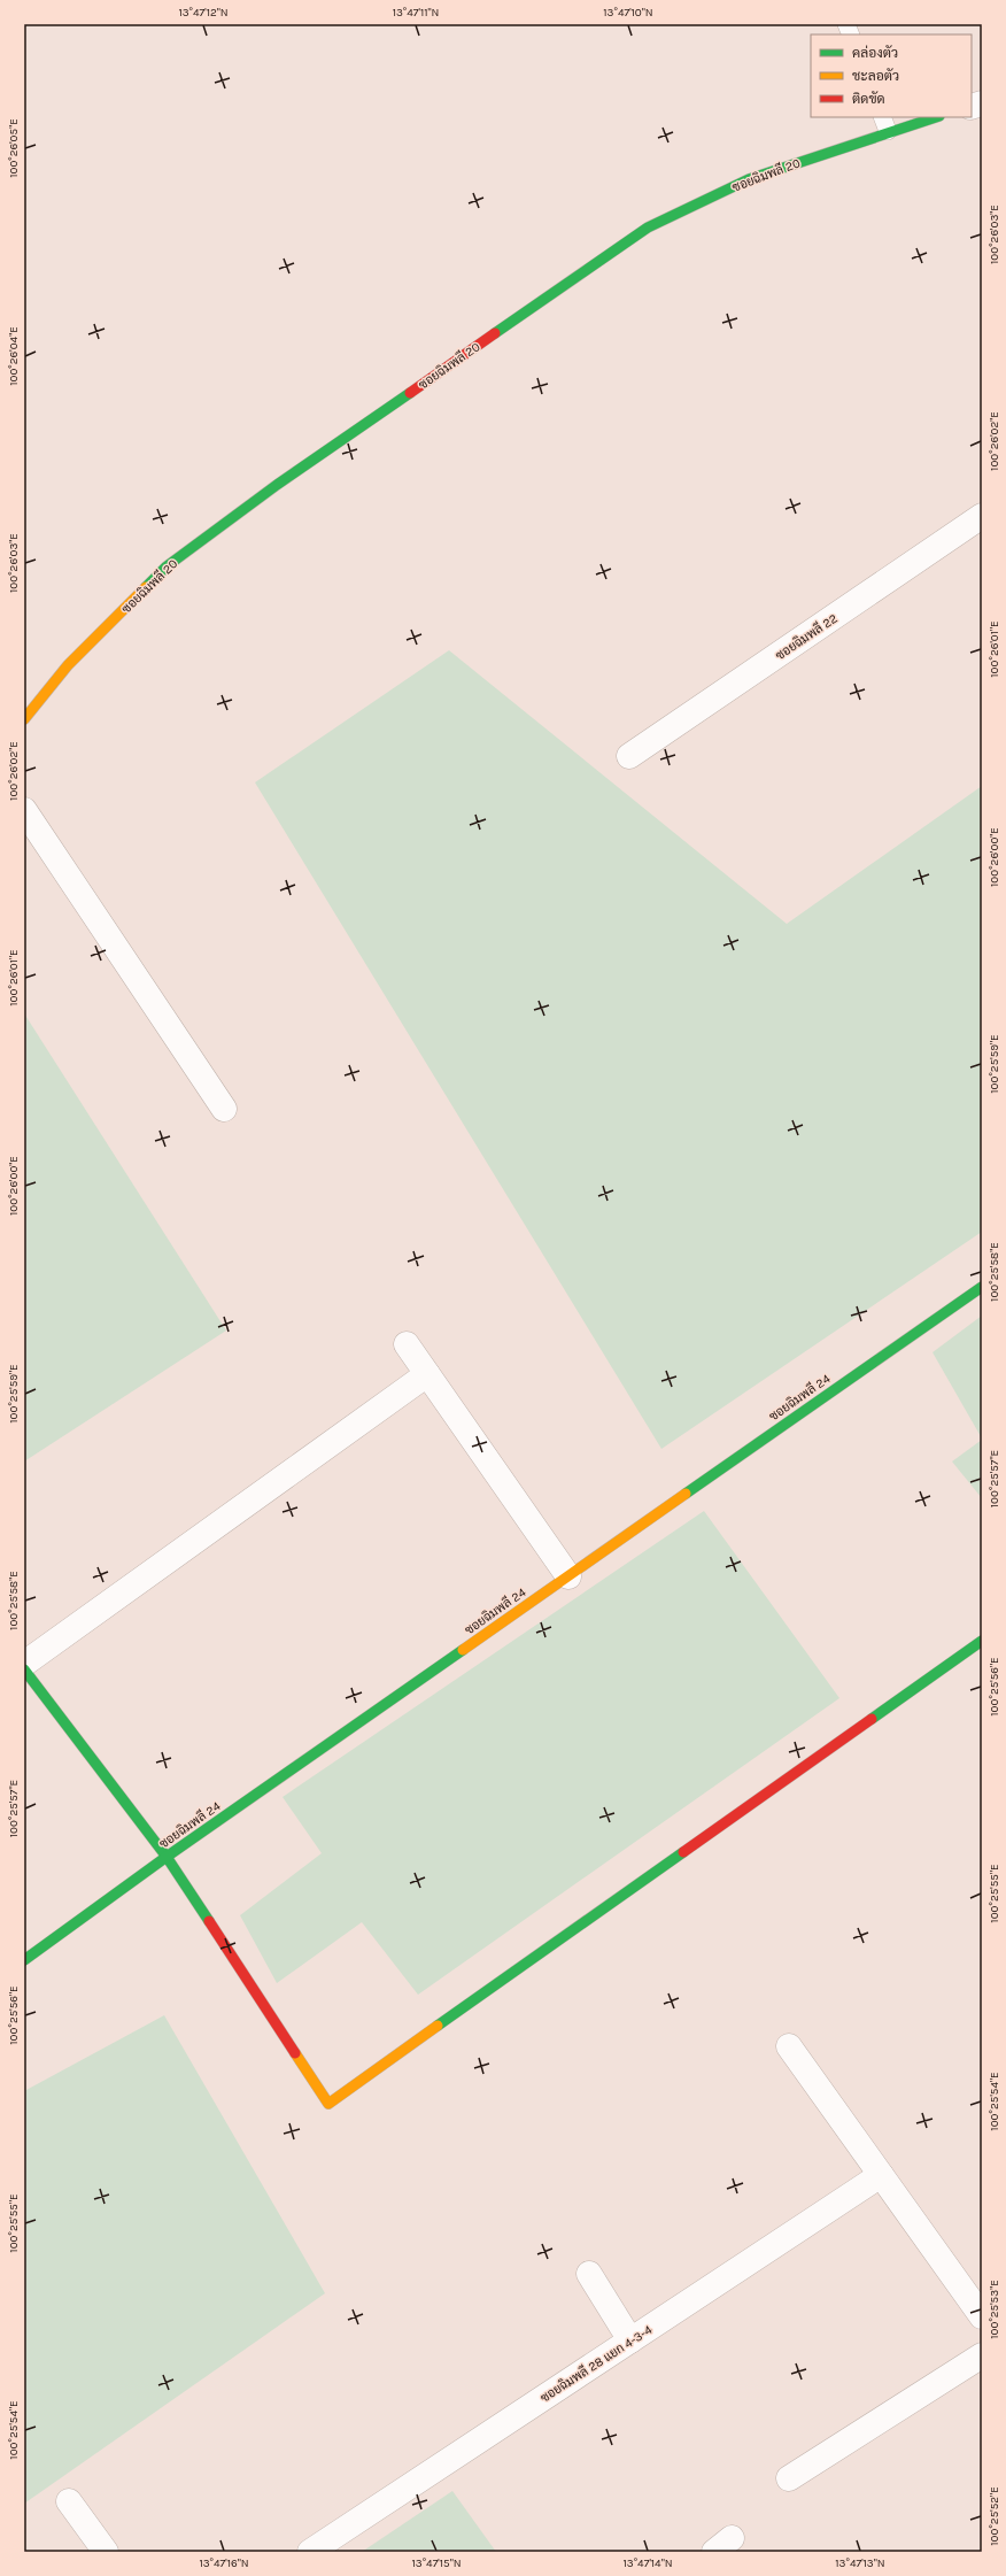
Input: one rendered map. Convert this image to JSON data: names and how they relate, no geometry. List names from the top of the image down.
{
  "streets": {
    "street": [
      "ซอยฉิมพลี 20",
      "ซอยฉิมพลี 22",
      "ซอยฉิมพลี 24",
      "ซอยฉิมพลี 28 แยก 4-3-4"
    ]
  },
  "legend": ["คล่องตัว", "ชะลอตัว", "ติดขัด"],
  "coordinates": [
    "13°47'12\"N",
    "13°47'11\"N",
    "13°47'10\"N",
    "100°26'05\"E",
    "100°26'03\"E",
    "100°26'04\"E",
    "100°26'02\"E",
    "100°26'01\"E",
    "100°26'00\"E",
    "100°25'59\"E",
    "100°25'58\"E",
    "100°25'57\"E",
    "100°25'56\"E",
    "100°25'55\"E",
    "100°25'54\"E",
    "100°25'53\"E",
    "100°25'52\"E",
    "13°47'16\"N",
    "13°47'15\"N",
    "13°47'14\"N",
    "13°47'13\"N"
  ]
}
